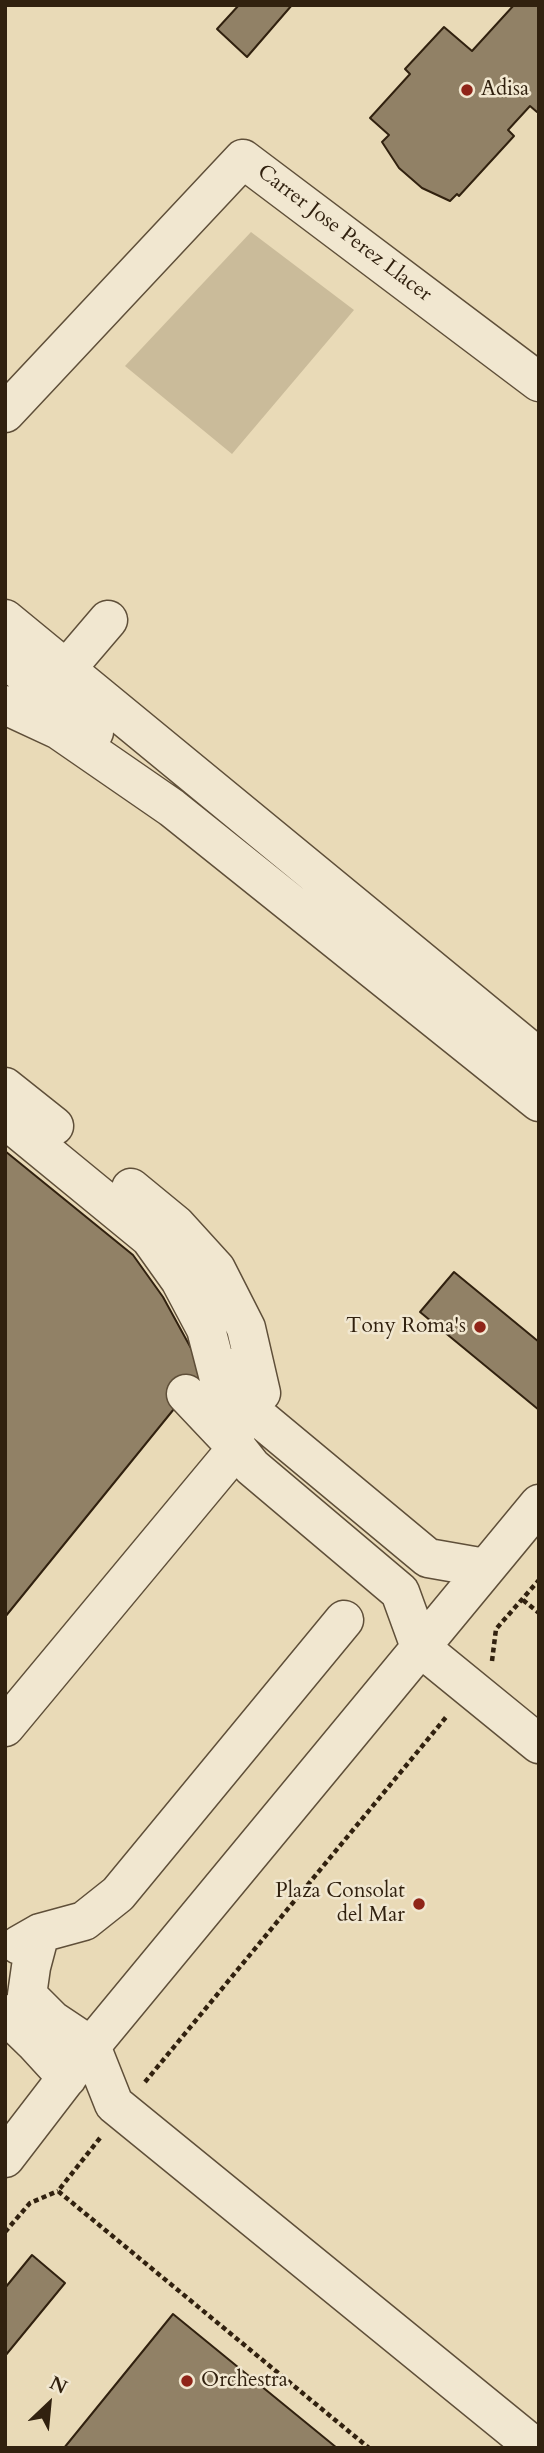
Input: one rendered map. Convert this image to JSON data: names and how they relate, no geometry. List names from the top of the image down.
{
  "streets": {
    "street": ["Carrer Jose Perez Llacer"]
  },
  "places": [
    "Adisa",
    "Tony Roma's",
    "Plaza Consolat del Mar",
    "Orchestra"
  ],
  "north": "top right"
}
